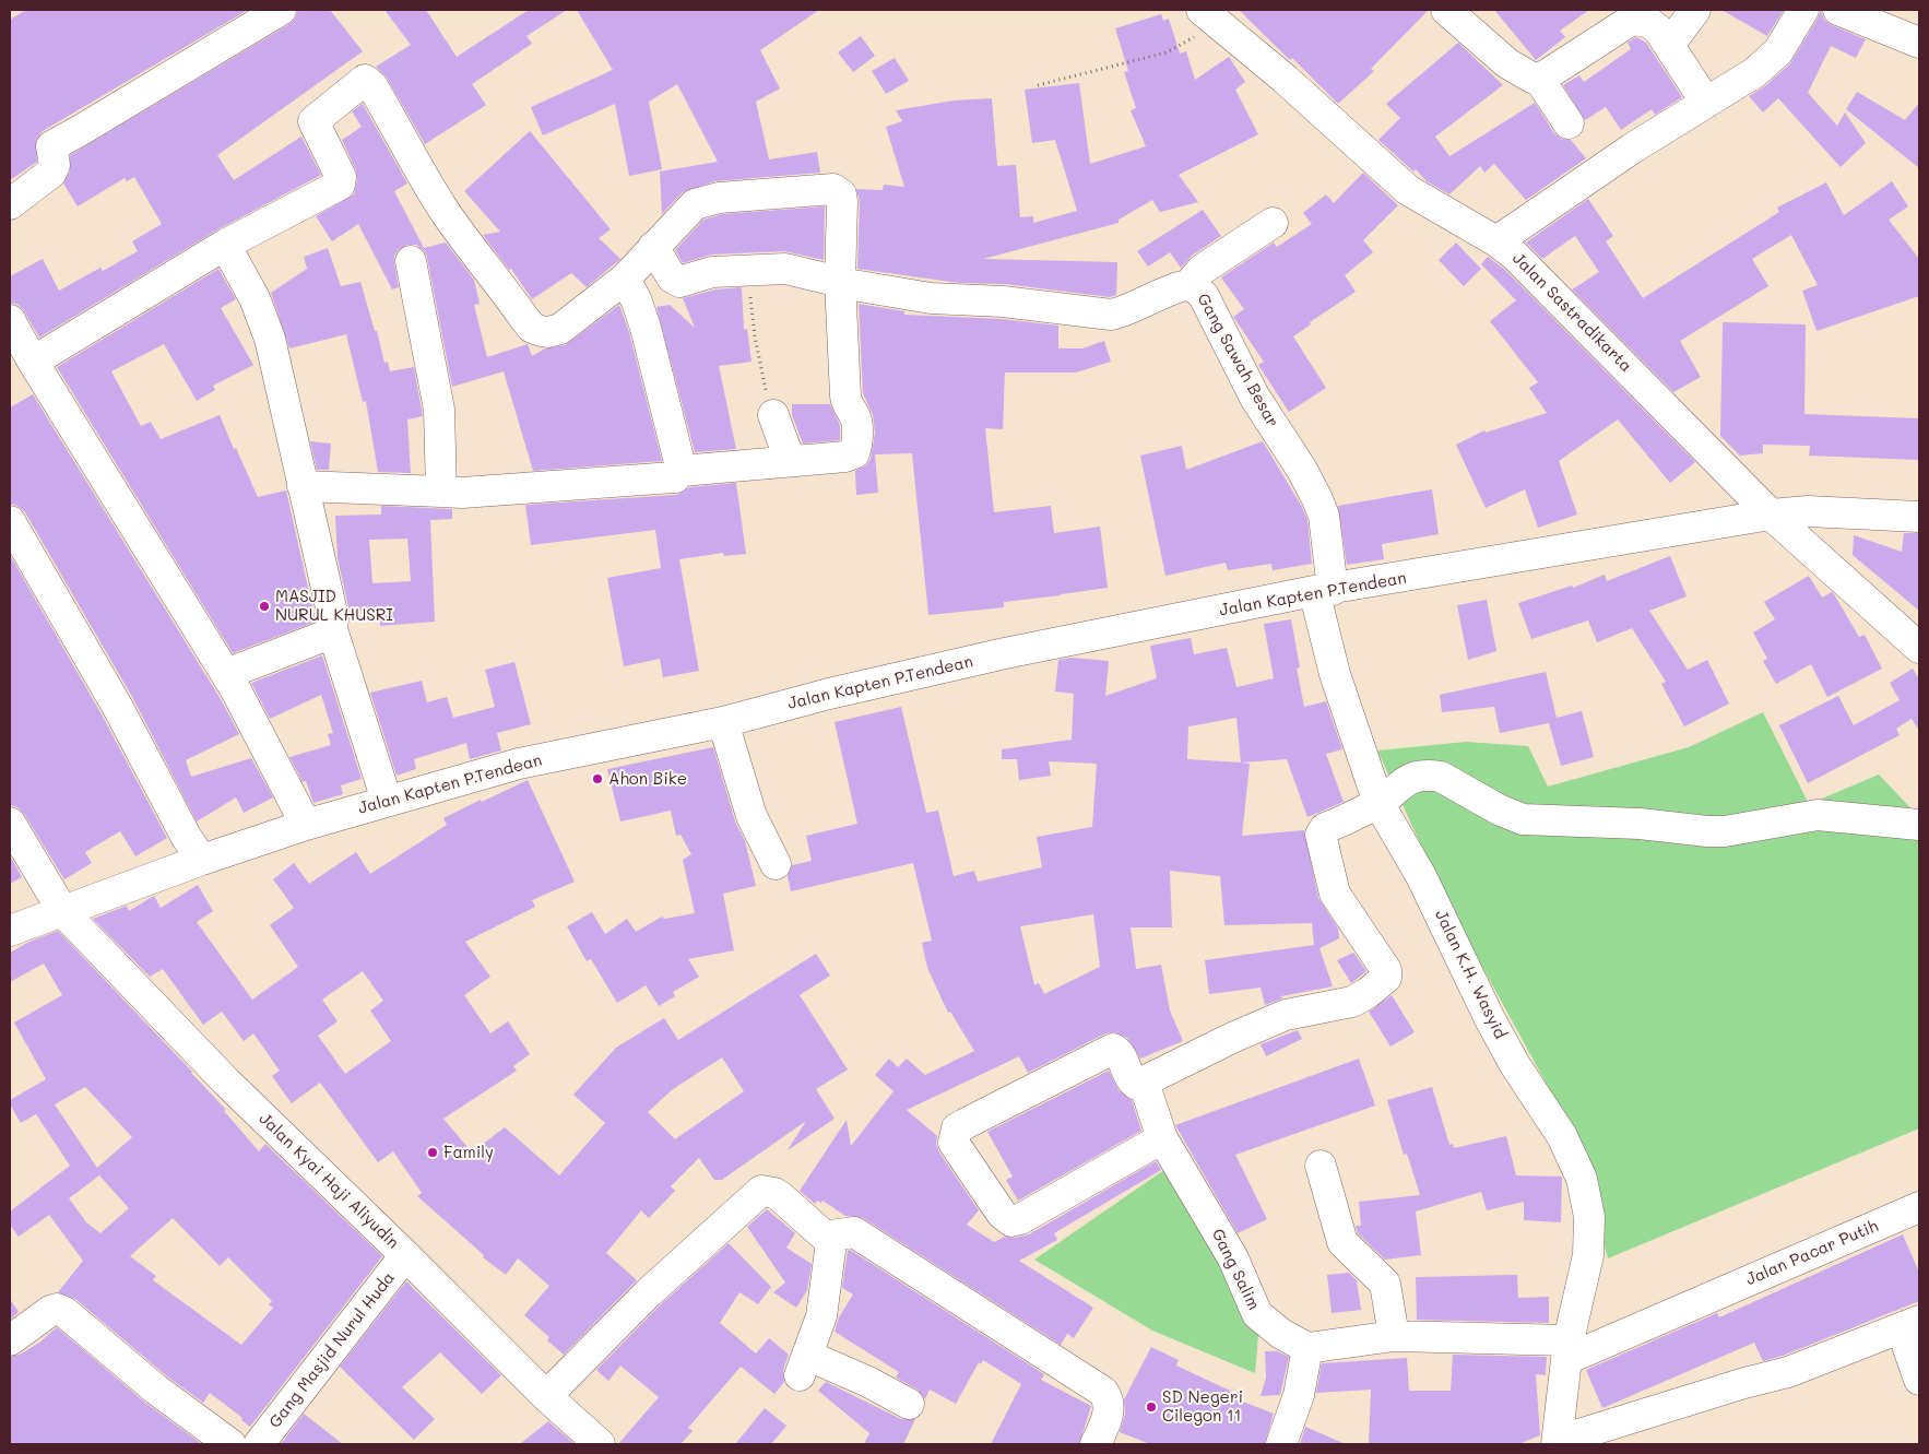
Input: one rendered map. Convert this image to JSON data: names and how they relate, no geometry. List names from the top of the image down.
{
  "streets": {
    "street": [
      "Jalan Sastradikarta",
      "Gang Sawah Besar",
      "Jalan Kapten P.Tendean",
      "Jalan K.H. Wasyid",
      "Jalan Kyai Haji Aliyudin",
      "Jalan Pacar Putih",
      "Gang Salim",
      "Gang Masjid Nurul Huda"
    ]
  },
  "crossings": [
    ["Jalan Sastradikarta", "Jalan Kapten P.Tendean"],
    ["Gang Sawah Besar", "Jalan Kapten P.Tendean"],
    ["Gang Sawah Besar", "Jalan K.H. Wasyid"],
    ["Jalan Kapten P.Tendean", "Jalan K.H. Wasyid"],
    ["Jalan Kapten P.Tendean", "Jalan Kyai Haji Aliyudin"],
    ["Jalan K.H. Wasyid", "Jalan Pacar Putih"],
    ["Jalan Kyai Haji Aliyudin", "Gang Masjid Nurul Huda"]
  ],
  "places": [
    "MASJID NURUL KHUSRI",
    "Ahon Bike",
    "Family",
    "SD Negeri Cilegon 11"
  ]
}
